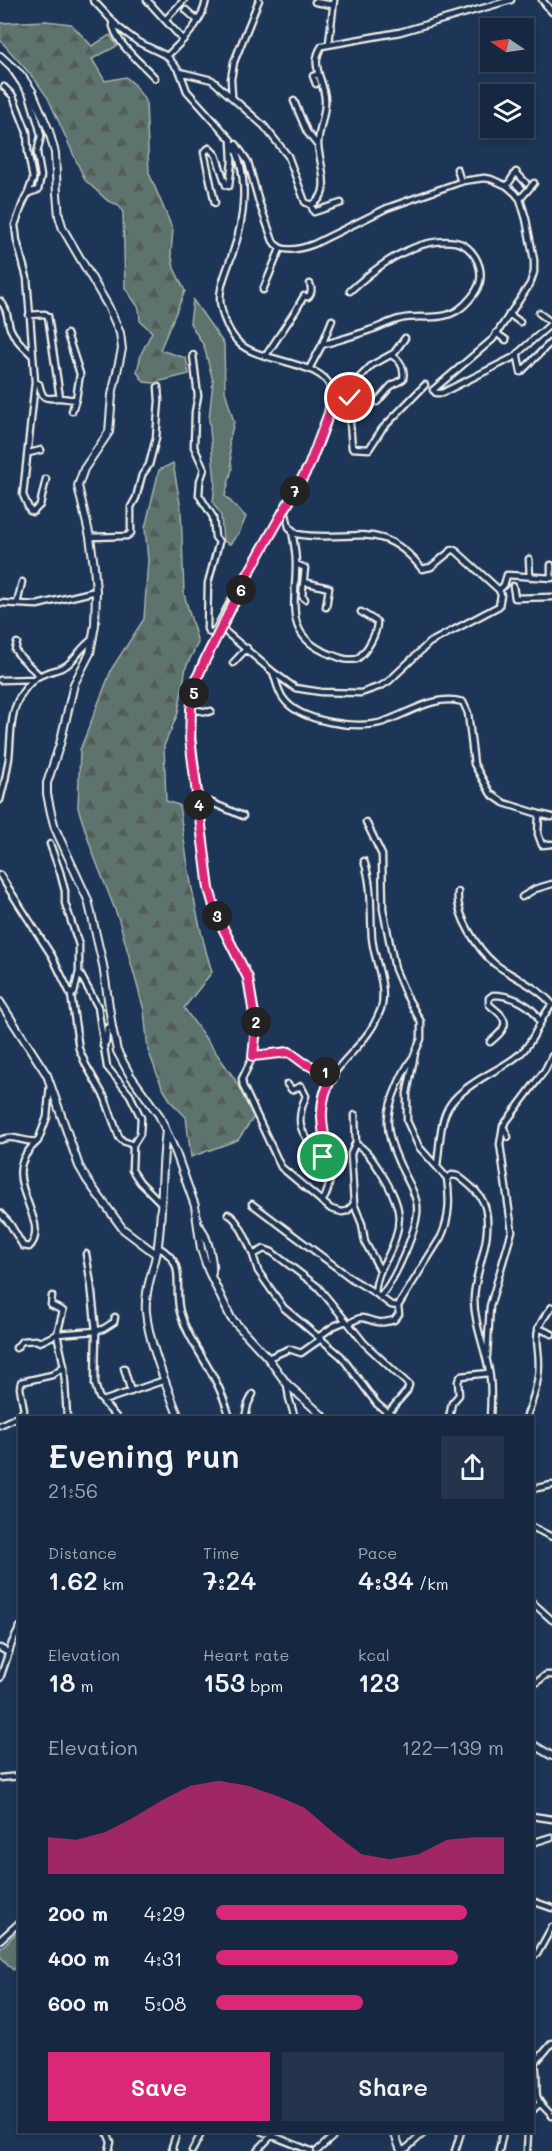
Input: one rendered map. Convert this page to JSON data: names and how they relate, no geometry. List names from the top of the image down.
{
  "north": "left",
  "page": {
    "pins": [
      "7",
      "6",
      "5",
      "4",
      "3",
      "2",
      "1"
    ],
    "heading": ["Evening run", "21:56"],
    "stats": [
      ["Distance", "1.62 km"],
      ["Time", "7:24"],
      ["Pace", "4:34 /km"],
      ["Elevation", "18 m"],
      ["Heart rate", "153 bpm"],
      ["kcal", "123"]
    ],
    "chart": ["Elevation", "122–139 m"],
    "list": [
      {
        "name": "200 m",
        "note": "4:29"
      },
      {
        "name": "400 m",
        "note": "4:31"
      },
      {
        "name": "600 m",
        "note": "5:08"
      }
    ],
    "buttons": ["Save", "Share"]
  }
}
